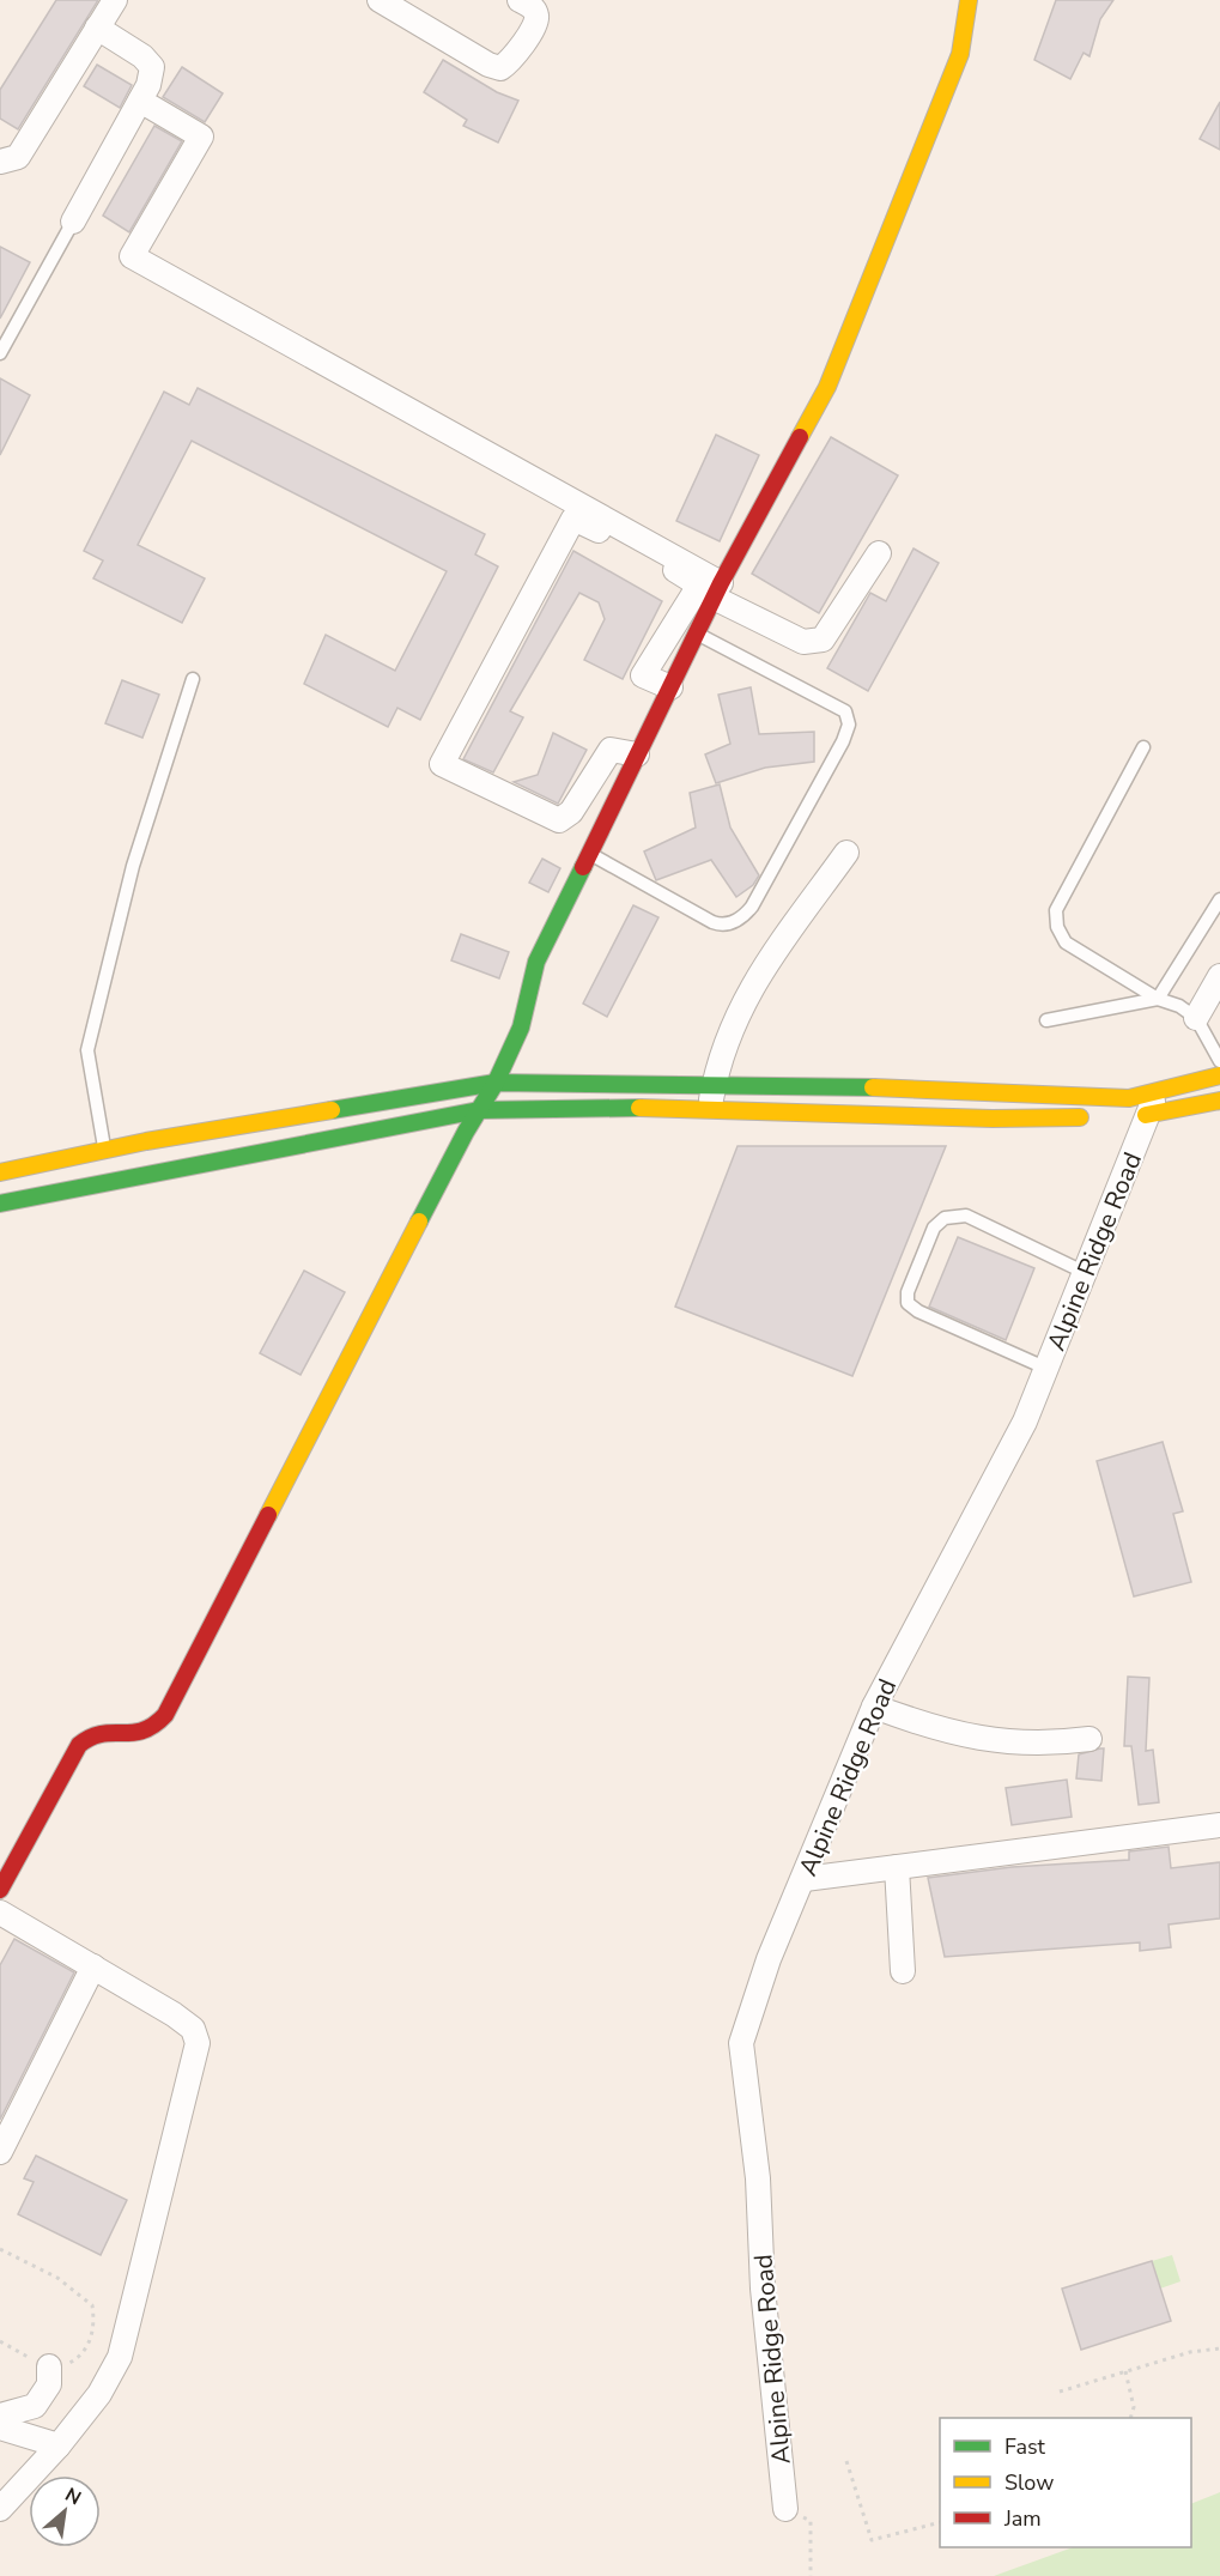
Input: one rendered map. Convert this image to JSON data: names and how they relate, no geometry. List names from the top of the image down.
{
  "streets": {
    "street": ["Alpine Ridge Road"]
  },
  "legend": ["Fast", "Slow", "Jam"],
  "north": "top right"
}
